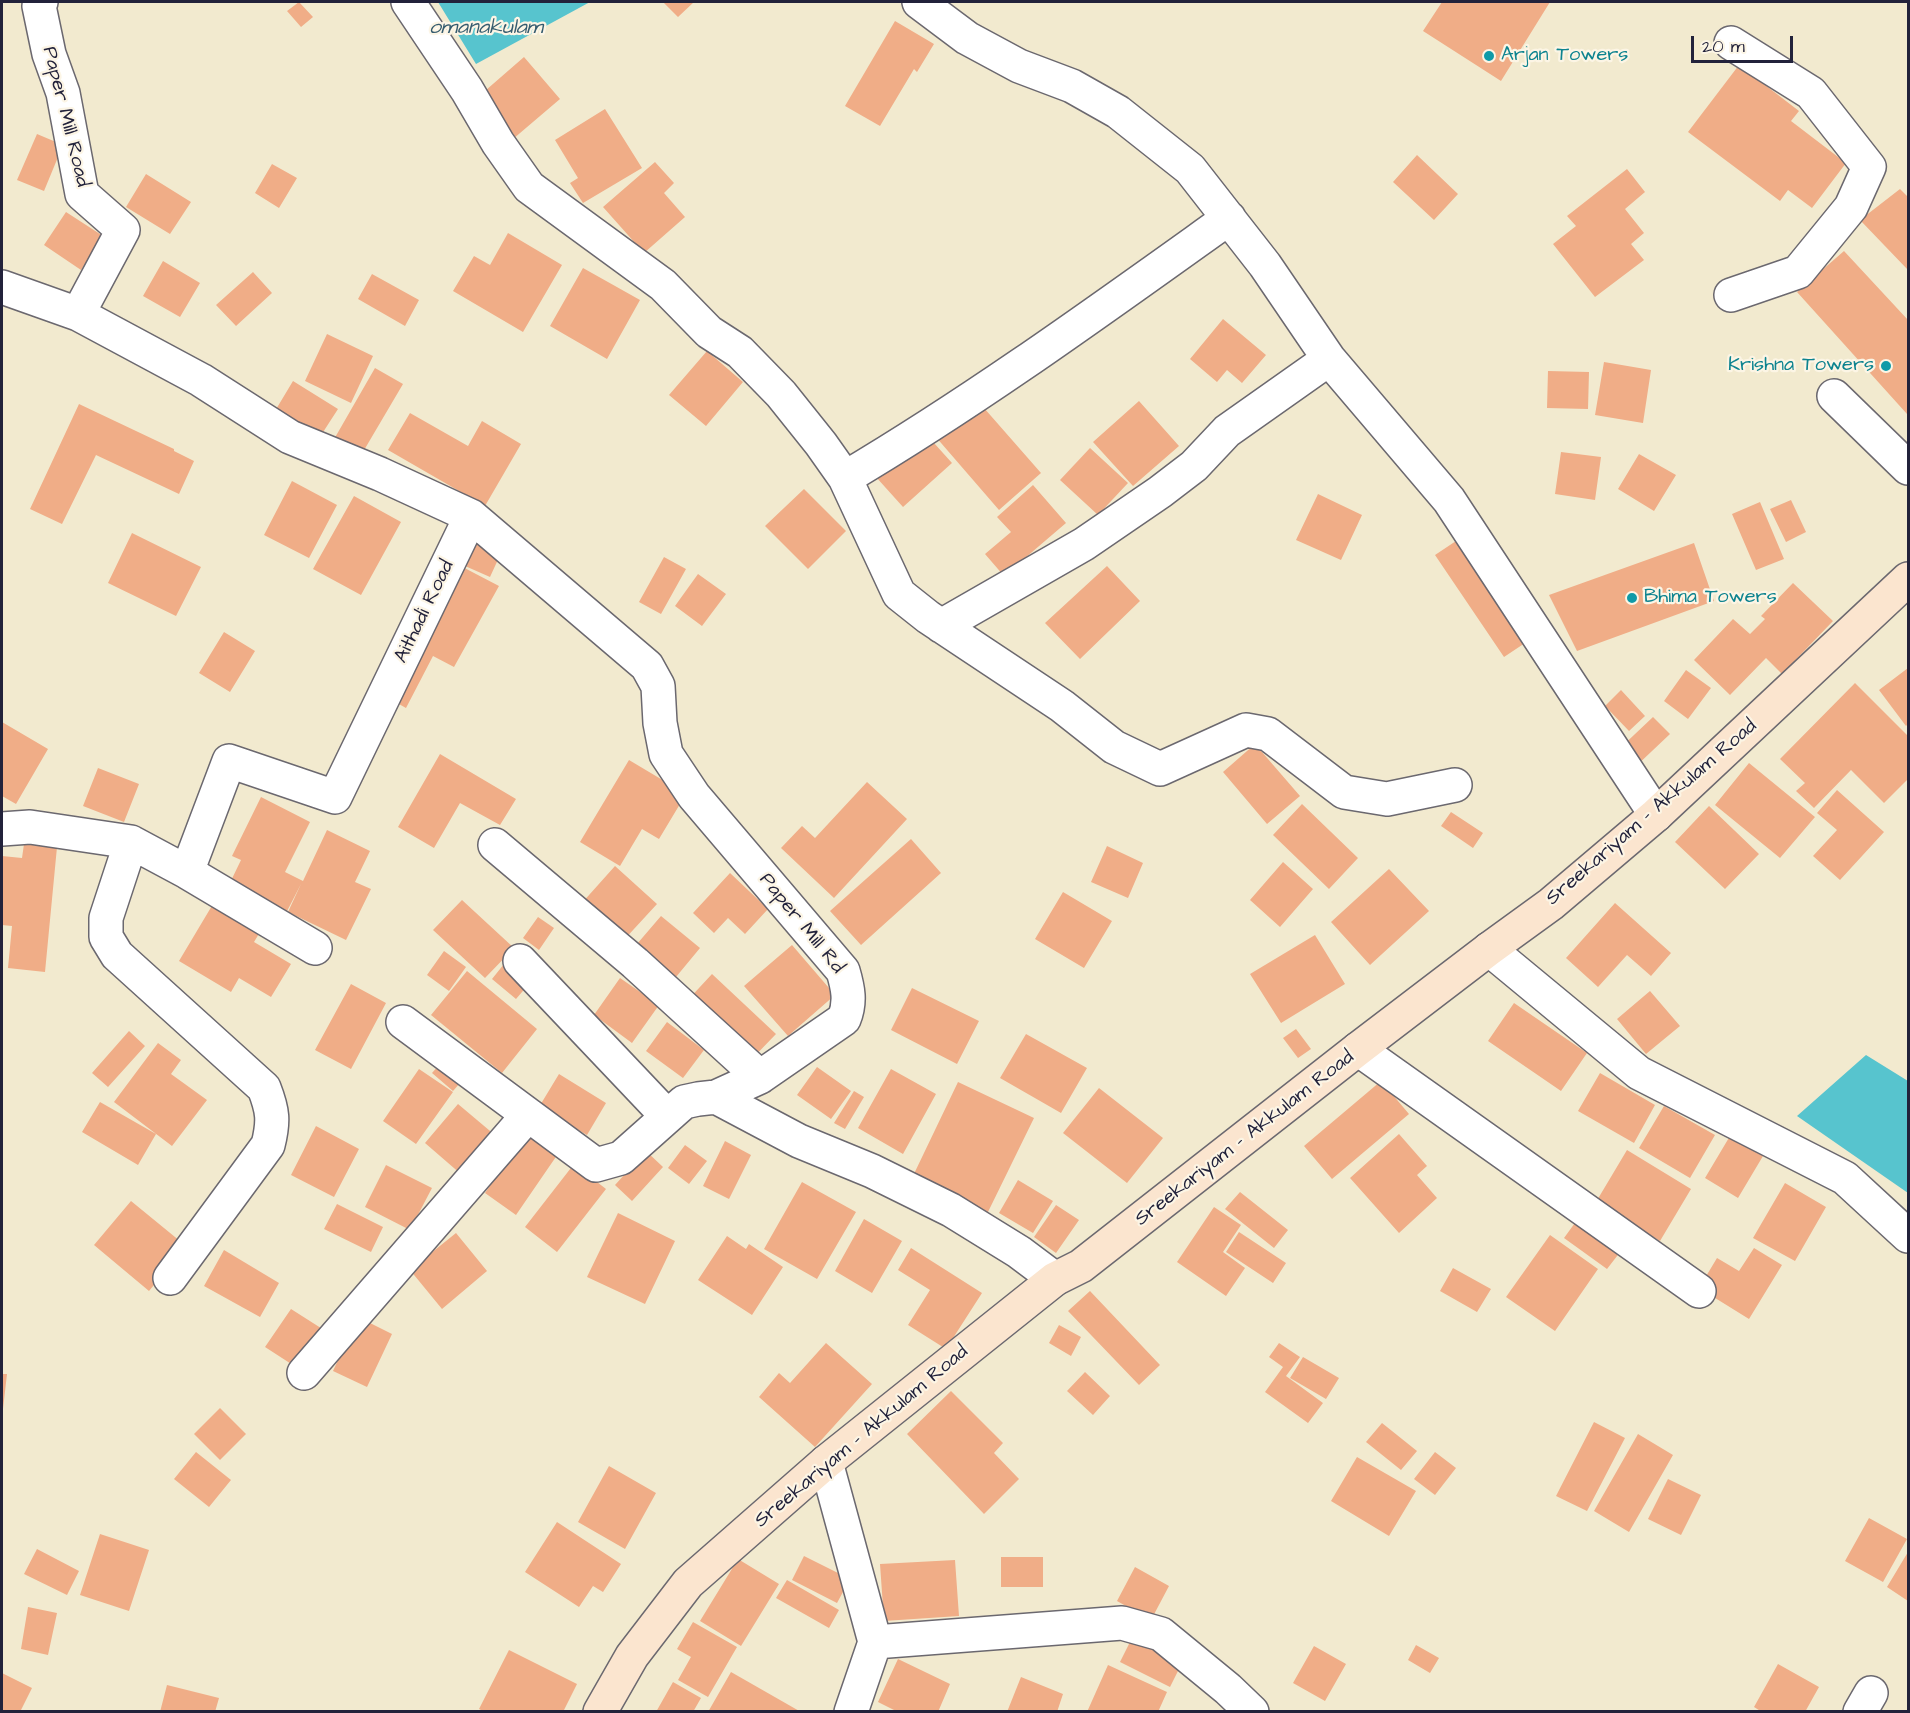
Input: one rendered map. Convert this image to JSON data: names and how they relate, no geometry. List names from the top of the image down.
{
  "streets": {
    "main road": ["Sreekariyam - Akkulam Road"],
    "street": ["Paper Mill Road", "Aithadi Road", "Paper Mill Rd"]
  },
  "crossings": [
    ["Aithadi Road", "Paper Mill Rd"]
  ],
  "water": ["omanakulam"],
  "places": ["Arjan Towers", "Krishna Towers", "Bhima Towers"],
  "scale_bar": "20 m"
}
